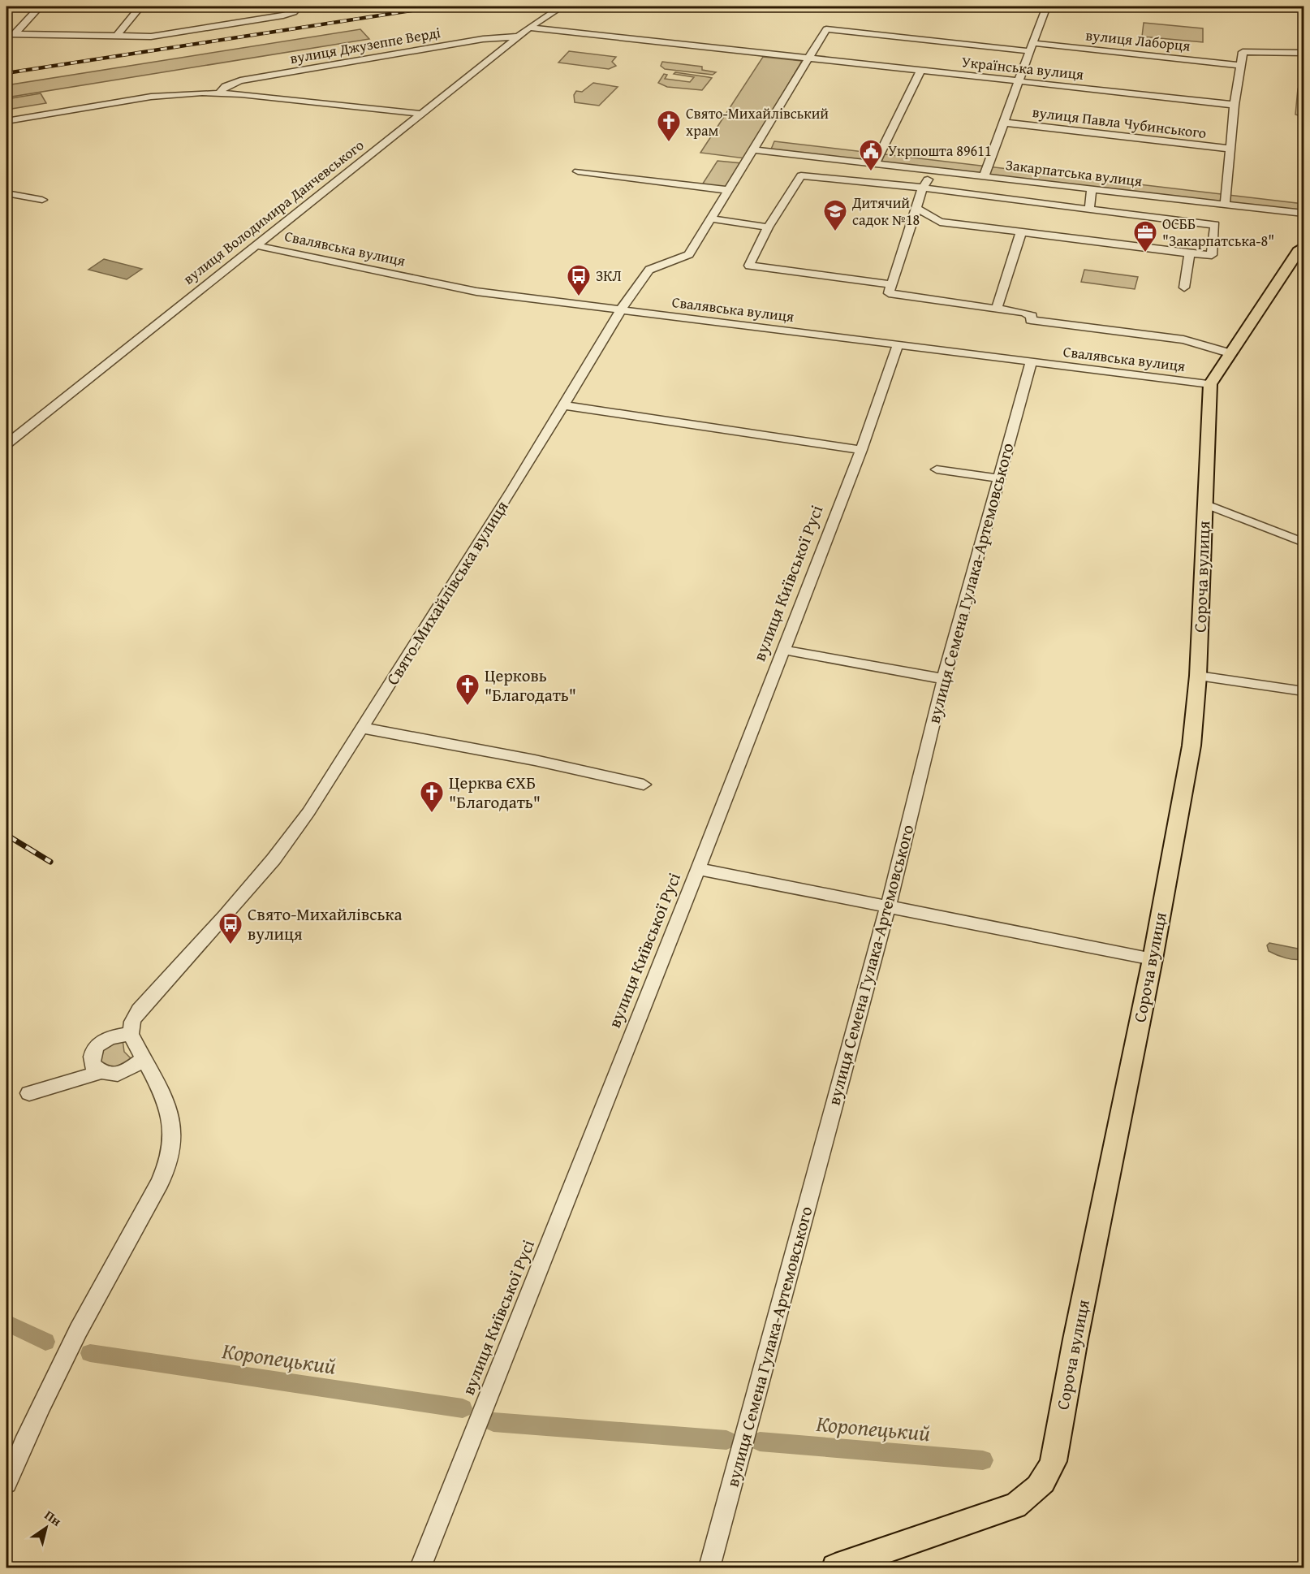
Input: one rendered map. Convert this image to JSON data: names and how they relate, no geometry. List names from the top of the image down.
{
  "streets": {
    "main road": ["Сороча вулиця"],
    "street": [
      "вулиця Лаборця",
      "вулиця Джузеппе Верді",
      "Українська вулиця",
      "вулиця Павла Чубинського",
      "Закарпатська вулиця",
      "вулиця Володимира Данчевського",
      "Свалявська вулиця",
      "вулиця Київської Русі",
      "вулиця Семена Гулака-Артемовського",
      "Свято-Михайлівська вулиця"
    ]
  },
  "crossings": [
    ["вулиця Лаборця", "Свято-Михайлівська вулиця"],
    ["вулиця Джузеппе Верді", "вулиця Володимира Данчевського"],
    ["Українська вулиця", "Свято-Михайлівська вулиця"],
    ["Закарпатська вулиця", "Свято-Михайлівська вулиця"],
    ["вулиця Володимира Данчевського", "Свалявська вулиця"],
    ["Свалявська вулиця", "Сороча вулиця"],
    ["Свалявська вулиця", "вулиця Київської Русі"],
    ["Свалявська вулиця", "вулиця Семена Гулака-Артемовського"],
    ["Свалявська вулиця", "Свято-Михайлівська вулиця"]
  ],
  "water": ["Коропецький"],
  "places": {
    "church": ["Свято-Михайлівський храм", "Церковь \"Благодать\"", "Церква ЄХБ \"Благодать\""],
    "public building": ["Укрпошта 89611"],
    "school or university": ["Дитячий садок №18"],
    "office": ["ОСББ \"Закарпатська-8\""],
    "bus stop": ["ЗКЛ", "Свято-Михайлівська вулиця"]
  },
  "north": "top right"
}
